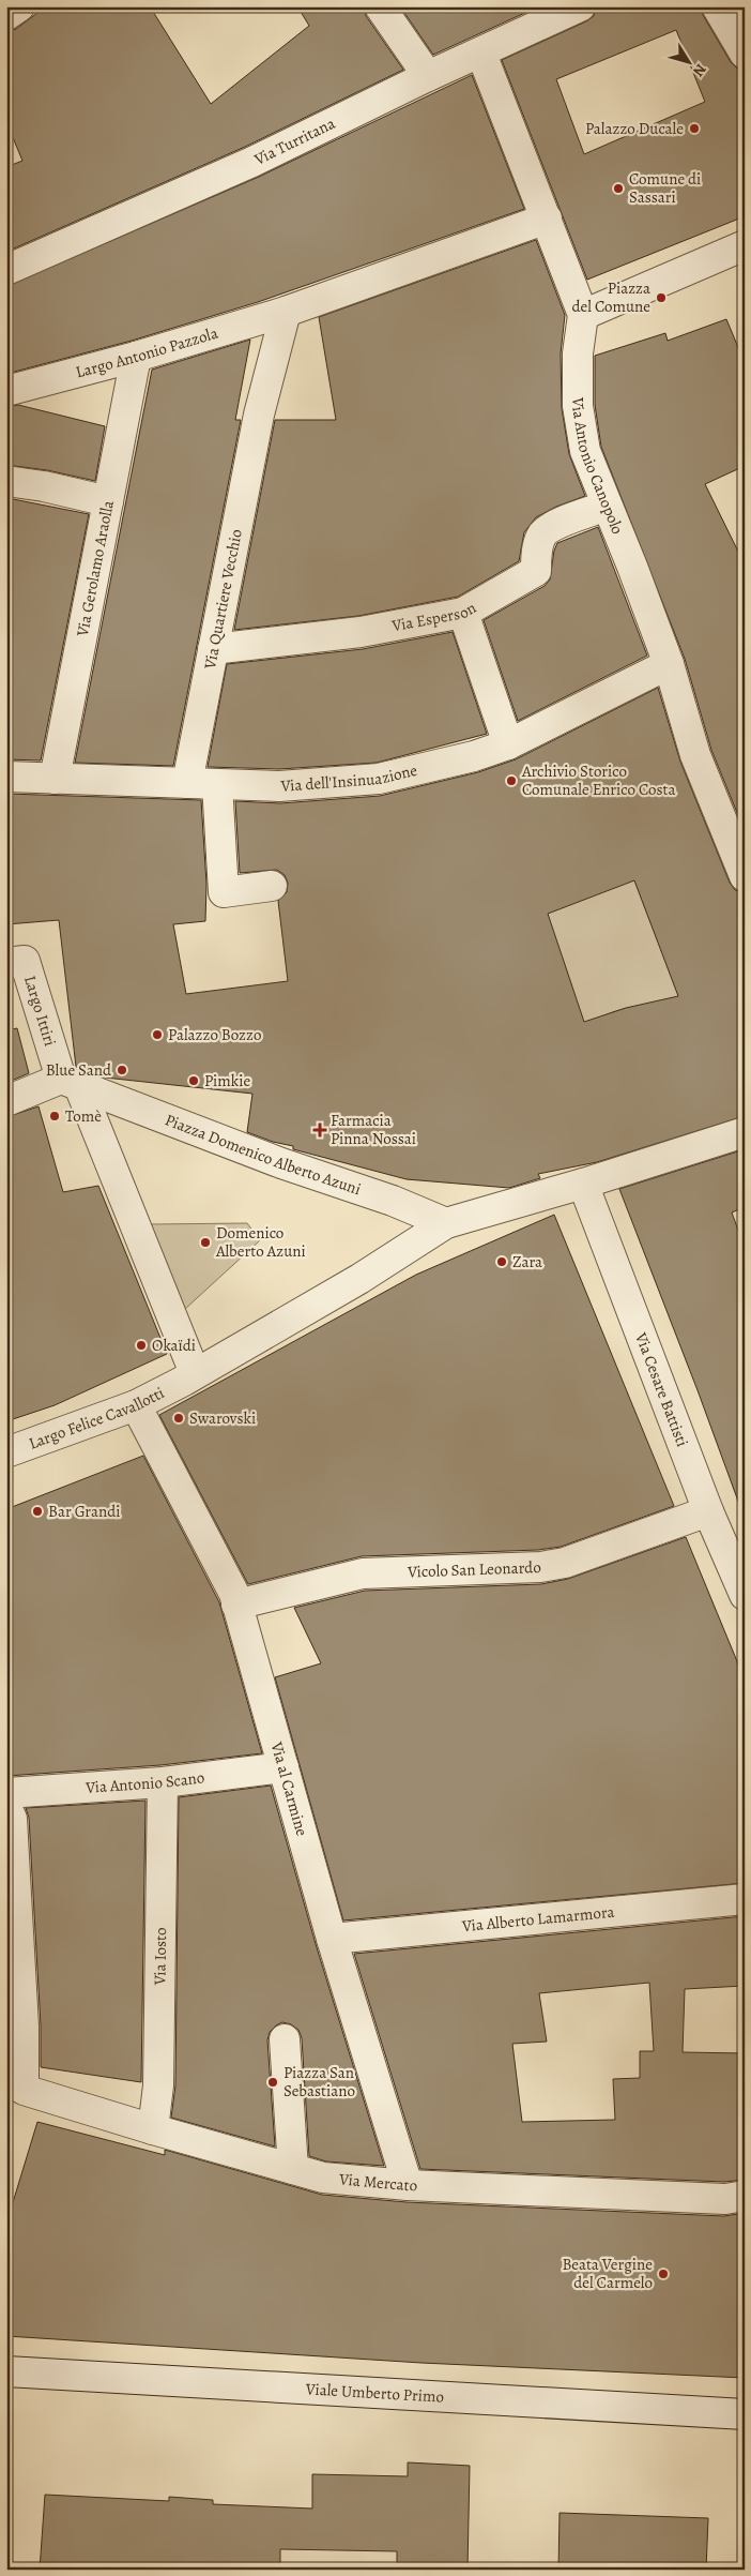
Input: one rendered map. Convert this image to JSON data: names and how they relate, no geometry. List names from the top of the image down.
{
  "streets": {
    "street": [
      "Via Turritana",
      "Largo Antonio Pazzola",
      "Via Antonio Canopolo",
      "Via Gerolamo Araolla",
      "Via Quartiere Vecchio",
      "Via Esperson",
      "Via dell'Insinuazione",
      "Largo Ittiri",
      "Piazza Domenico Alberto Azuni",
      "Via Cesare Battisti",
      "Largo Felice Cavallotti",
      "Vicolo San Leonardo",
      "Via Antonio Scano",
      "Via al Carmine",
      "Via Alberto Lamarmora",
      "Via Iosto",
      "Via Mercato",
      "Viale Umberto Primo"
    ]
  },
  "crossings": [
    ["Largo Antonio Pazzola", "Via Gerolamo Araolla"],
    ["Largo Antonio Pazzola", "Via Quartiere Vecchio"],
    ["Via Antonio Canopolo", "Via Esperson"],
    ["Via Antonio Canopolo", "Via dell'Insinuazione"],
    ["Via Gerolamo Araolla", "Via dell'Insinuazione"],
    ["Via Quartiere Vecchio", "Via Esperson"],
    ["Via Quartiere Vecchio", "Via dell'Insinuazione"],
    ["Largo Ittiri", "Piazza Domenico Alberto Azuni"],
    ["Via Cesare Battisti", "Vicolo San Leonardo"],
    ["Largo Felice Cavallotti", "Via al Carmine"],
    ["Vicolo San Leonardo", "Via al Carmine"],
    ["Via Antonio Scano", "Via al Carmine"],
    ["Via Antonio Scano", "Via Iosto"],
    ["Via al Carmine", "Via Alberto Lamarmora"],
    ["Via al Carmine", "Via Mercato"],
    ["Via Iosto", "Via Mercato"]
  ],
  "places": {
    "other": [
      "Palazzo Ducale",
      "Comune di Sassari",
      "Piazza del Comune",
      "Archivio Storico Comunale Enrico Costa",
      "Palazzo Bozzo",
      "Blue Sand",
      "Pimkie",
      "Tomè",
      "Domenico Alberto Azuni",
      "Zara",
      "Okaïdi",
      "Swarovski",
      "Bar Grandi",
      "Piazza San Sebastiano",
      "Beata Vergine del Carmelo"
    ],
    "health": ["Farmacia Pinna Nossai"]
  },
  "north": "bottom right"
}
